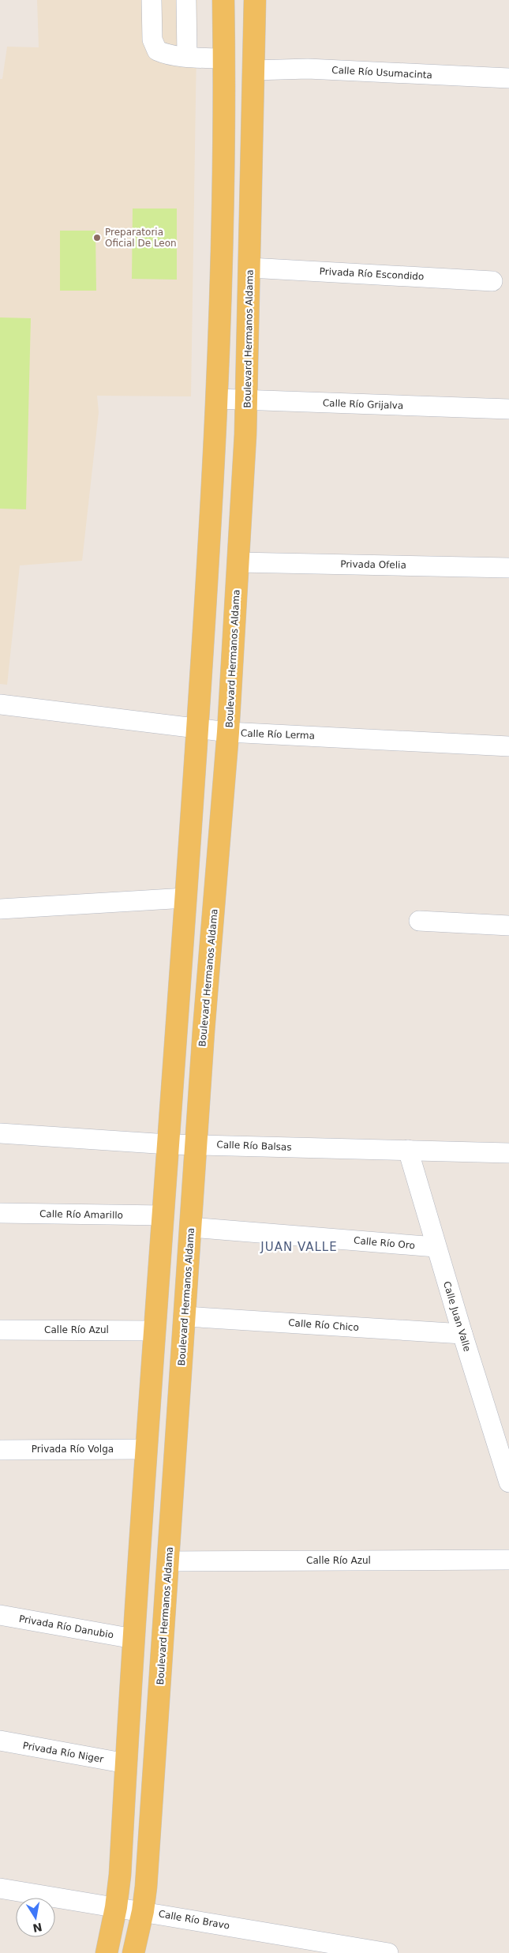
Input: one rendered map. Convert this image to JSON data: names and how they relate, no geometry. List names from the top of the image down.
{
  "streets": {
    "main road": ["Boulevard Hermanos Aldama"],
    "street": [
      "Calle Río Usumacinta",
      "Privada Río Escondido",
      "Calle Río Grijalva",
      "Privada Ofelia",
      "Calle Río Lerma",
      "Calle Río Balsas",
      "Calle Río Amarillo",
      "Calle Río Oro",
      "Calle Juan Valle",
      "Calle Río Chico",
      "Calle Río Azul",
      "Privada Río Volga",
      "Privada Río Danubio",
      "Privada Río Niger",
      "Calle Río Bravo"
    ]
  },
  "crossings": [
    ["Calle Río Usumacinta", "Boulevard Hermanos Aldama"],
    ["Privada Río Escondido", "Boulevard Hermanos Aldama"],
    ["Boulevard Hermanos Aldama", "Calle Río Grijalva"],
    ["Boulevard Hermanos Aldama", "Privada Ofelia"],
    ["Boulevard Hermanos Aldama", "Calle Río Lerma"],
    ["Boulevard Hermanos Aldama", "Calle Río Balsas"],
    ["Boulevard Hermanos Aldama", "Calle Río Oro"],
    ["Boulevard Hermanos Aldama", "Calle Río Chico"],
    ["Boulevard Hermanos Aldama", "Calle Río Azul"],
    ["Boulevard Hermanos Aldama", "Calle Río Bravo"],
    ["Calle Río Balsas", "Calle Juan Valle"],
    ["Calle Río Oro", "Calle Juan Valle"],
    ["Calle Juan Valle", "Calle Río Chico"]
  ],
  "districts": ["JUAN VALLE"],
  "places": ["Preparatoria Oficial De Leon"],
  "north": "bottom"
}
